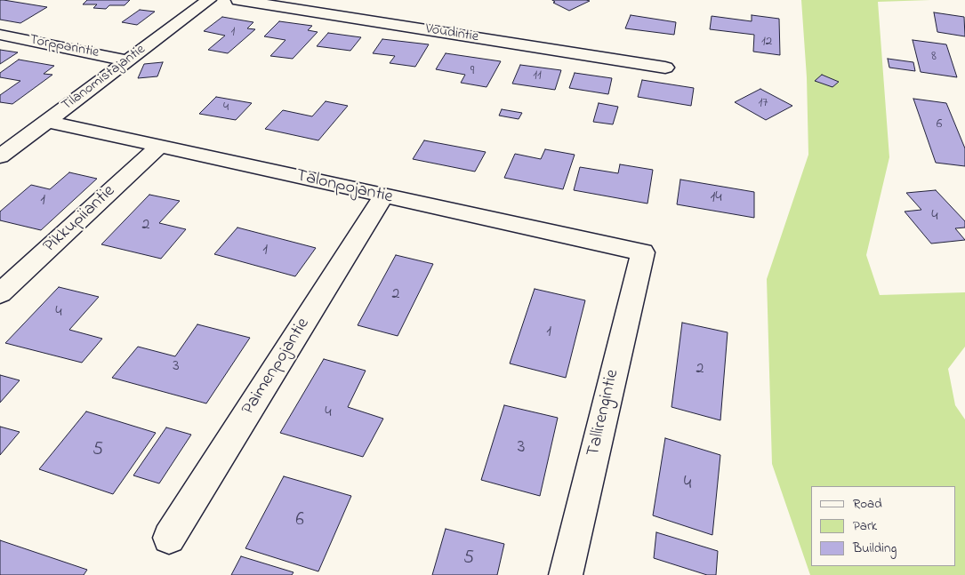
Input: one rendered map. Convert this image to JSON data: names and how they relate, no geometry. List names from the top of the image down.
{
  "streets": {
    "street": [
      "Voudintie",
      "Torpparintie",
      "Tilanomistajantie",
      "Talonpojantie",
      "Pikkupiiantie",
      "Paimenpojantie",
      "Tallirengintie"
    ]
  },
  "crossings": [
    ["Torpparintie", "Tilanomistajantie"],
    ["Tilanomistajantie", "Talonpojantie"],
    ["Talonpojantie", "Pikkupiiantie"],
    ["Talonpojantie", "Paimenpojantie"],
    ["Talonpojantie", "Tallirengintie"]
  ],
  "house_numbers": [
    "1",
    "12",
    "8",
    "9",
    "11",
    "17",
    "4",
    "6",
    "14",
    "1",
    "4",
    "2",
    "1",
    "2",
    "4",
    "1",
    "3",
    "2",
    "4",
    "3",
    "5",
    "4",
    "6",
    "5"
  ],
  "legend": ["Road", "Park", "Building"]
}
